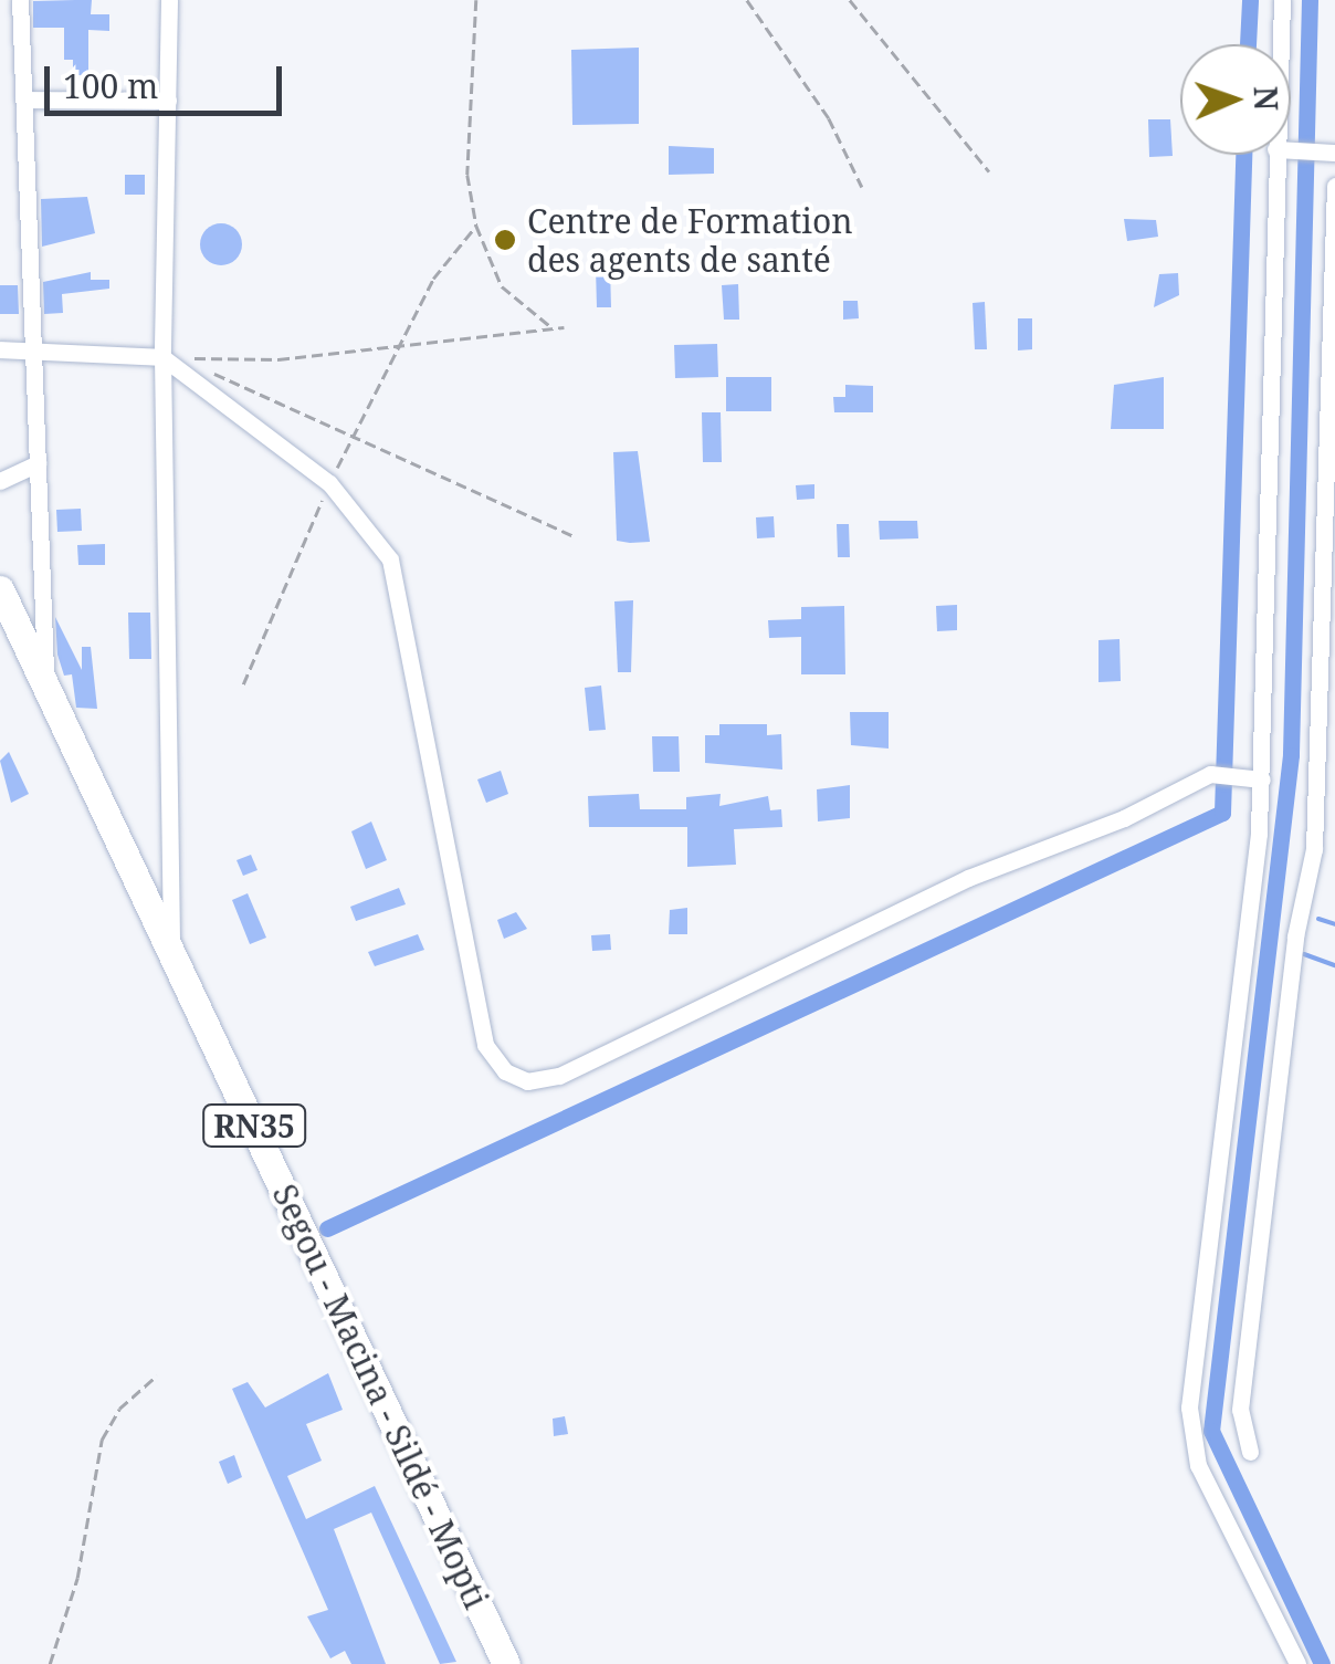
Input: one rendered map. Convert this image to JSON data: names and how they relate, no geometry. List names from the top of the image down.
{
  "streets": {
    "main road": ["RN35", "Segou - Macina - Sildé - Mopti"]
  },
  "places": ["Centre de Formation des agents de santé"],
  "scale_bar": "100 m",
  "north": "right"
}
